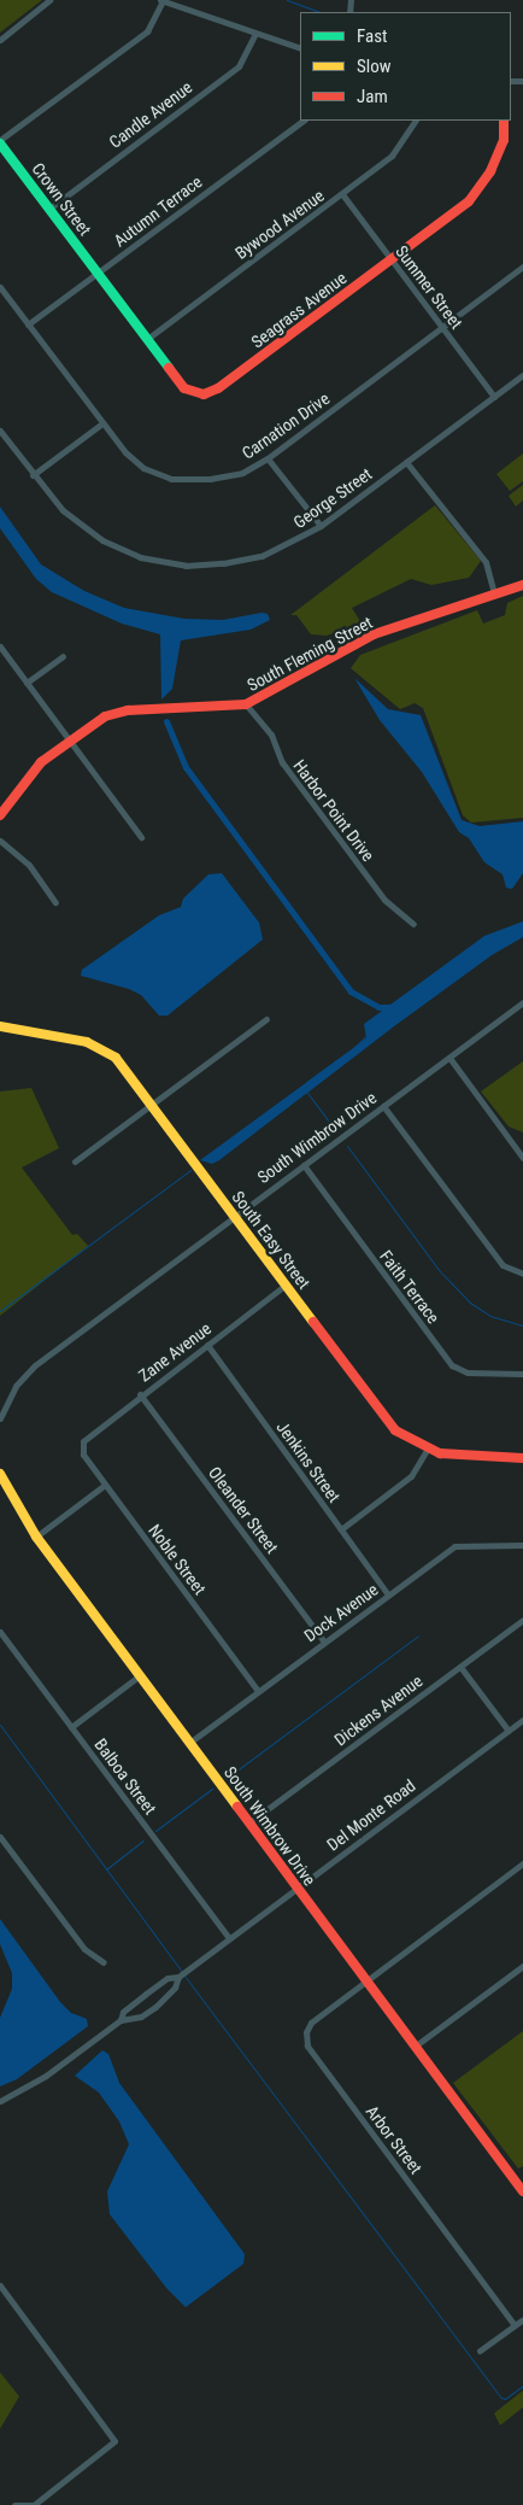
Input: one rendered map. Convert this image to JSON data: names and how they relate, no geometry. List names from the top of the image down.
{
  "streets": {
    "street": [
      "Candle Avenue",
      "Crown Street",
      "Autumn Terrace",
      "Bywood Avenue",
      "Summer Street",
      "Seagrass Avenue",
      "Carnation Drive",
      "George Street",
      "South Fleming Street",
      "Harbor Point Drive",
      "South Wimbrow Drive",
      "South Easy Street",
      "Faith Terrace",
      "Zane Avenue",
      "Jenkins Street",
      "Oleander Street",
      "Noble Street",
      "Dock Avenue",
      "Dickens Avenue",
      "Balboa Street",
      "Del Monte Road",
      "Arbor Street"
    ]
  },
  "crossings": [
    ["Candle Avenue", "Crown Street"],
    ["Crown Street", "Autumn Terrace"],
    ["Crown Street", "Seagrass Avenue"],
    ["Autumn Terrace", "Seagrass Avenue"],
    ["Autumn Terrace", "Carnation Drive"],
    ["Bywood Avenue", "Summer Street"],
    ["Bywood Avenue", "Seagrass Avenue"],
    ["Summer Street", "Seagrass Avenue"],
    ["Summer Street", "Carnation Drive"],
    ["Summer Street", "George Street"],
    ["South Fleming Street", "Harbor Point Drive"],
    ["South Wimbrow Drive", "South Easy Street"],
    ["South Wimbrow Drive", "Faith Terrace"],
    ["South Wimbrow Drive", "Dock Avenue"],
    ["South Wimbrow Drive", "Dickens Avenue"],
    ["South Wimbrow Drive", "Del Monte Road"],
    ["South Wimbrow Drive", "Arbor Street"],
    ["South Easy Street", "Zane Avenue"],
    ["Zane Avenue", "Jenkins Street"],
    ["Zane Avenue", "Oleander Street"],
    ["Zane Avenue", "Noble Street"],
    ["Jenkins Street", "Dock Avenue"],
    ["Oleander Street", "Dock Avenue"],
    ["Noble Street", "Dock Avenue"],
    ["Balboa Street", "Del Monte Road"]
  ],
  "legend": ["Fast", "Slow", "Jam"]
}
